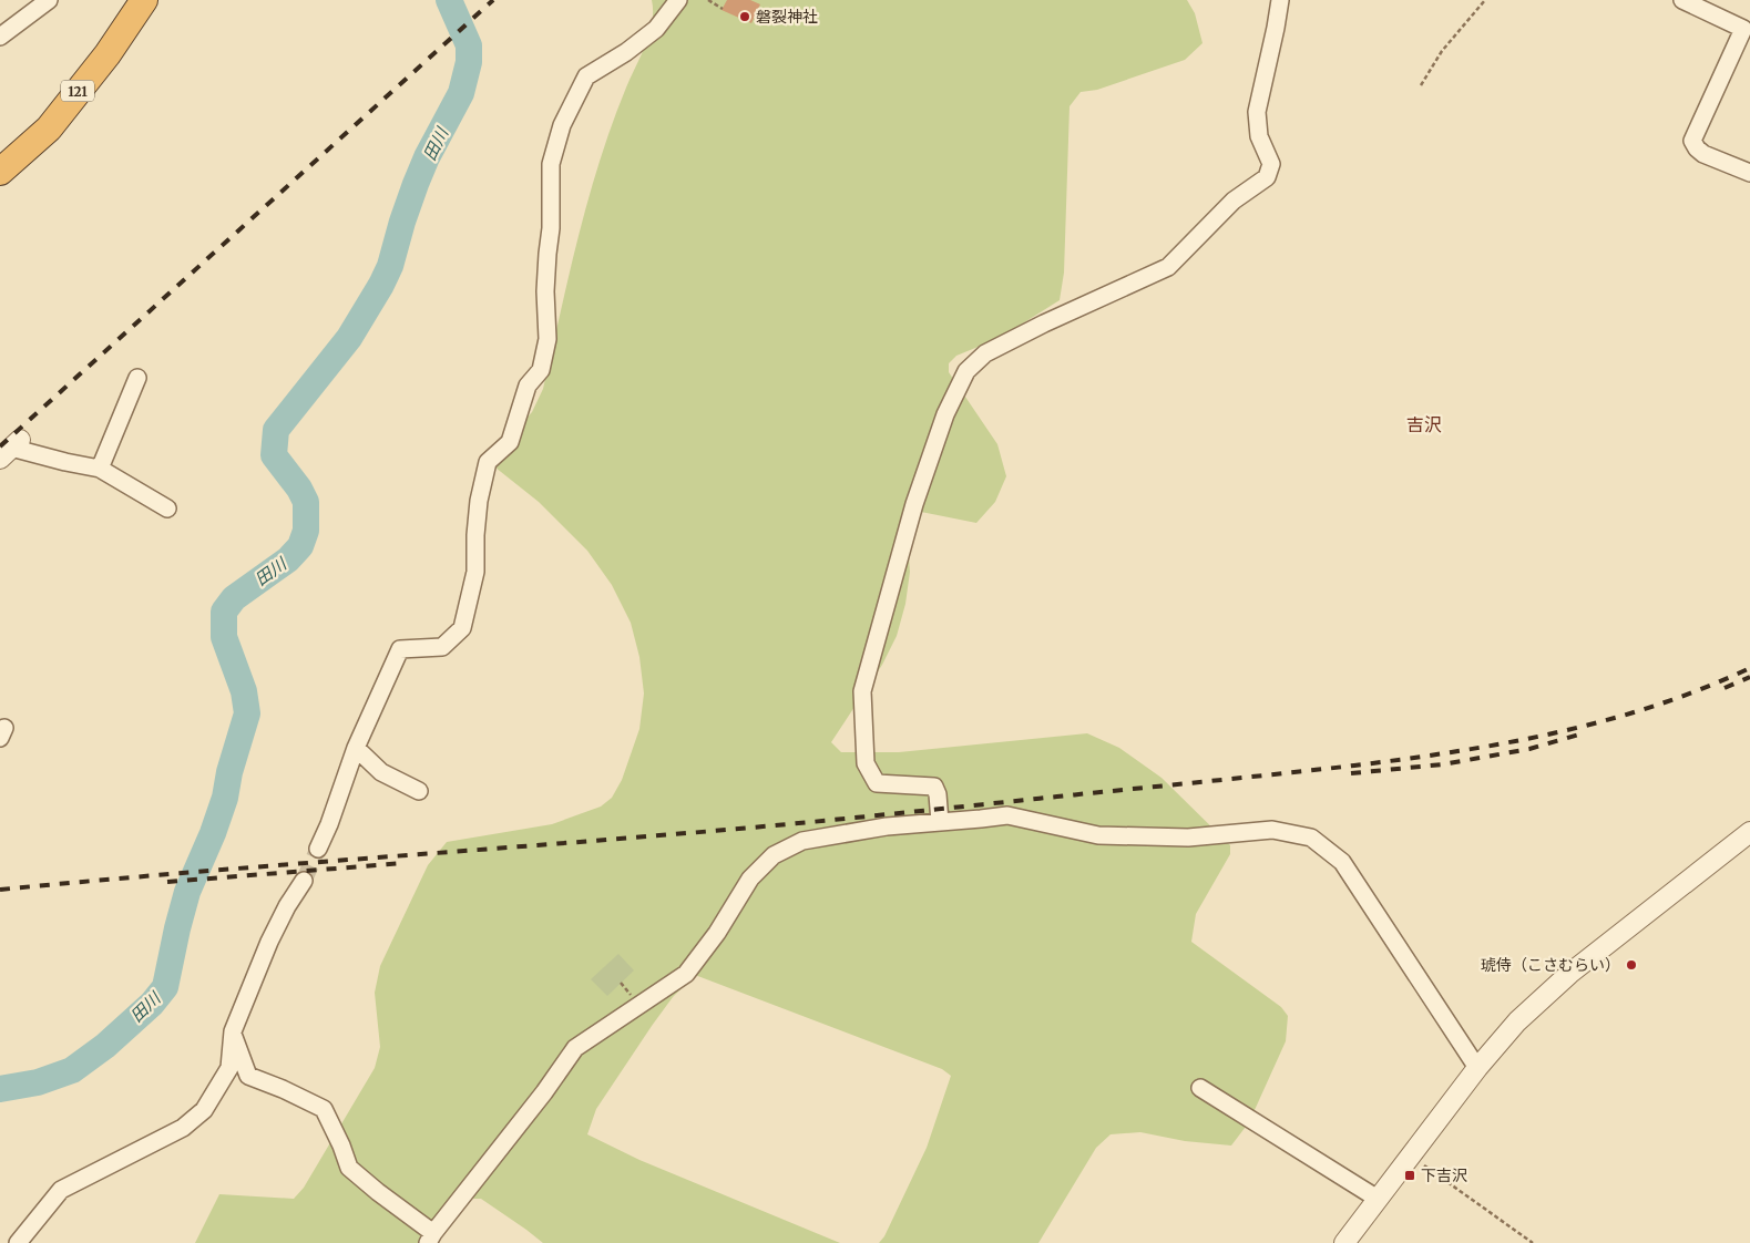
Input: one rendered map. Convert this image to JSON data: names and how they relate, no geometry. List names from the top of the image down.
{
  "streets": {
    "highway": ["121"]
  },
  "districts": ["吉沢"],
  "water": ["田川"],
  "places": {
    "other": ["磐裂神社", "琥侍（こさむらい）"],
    "transit": ["下吉沢"]
  }
}
